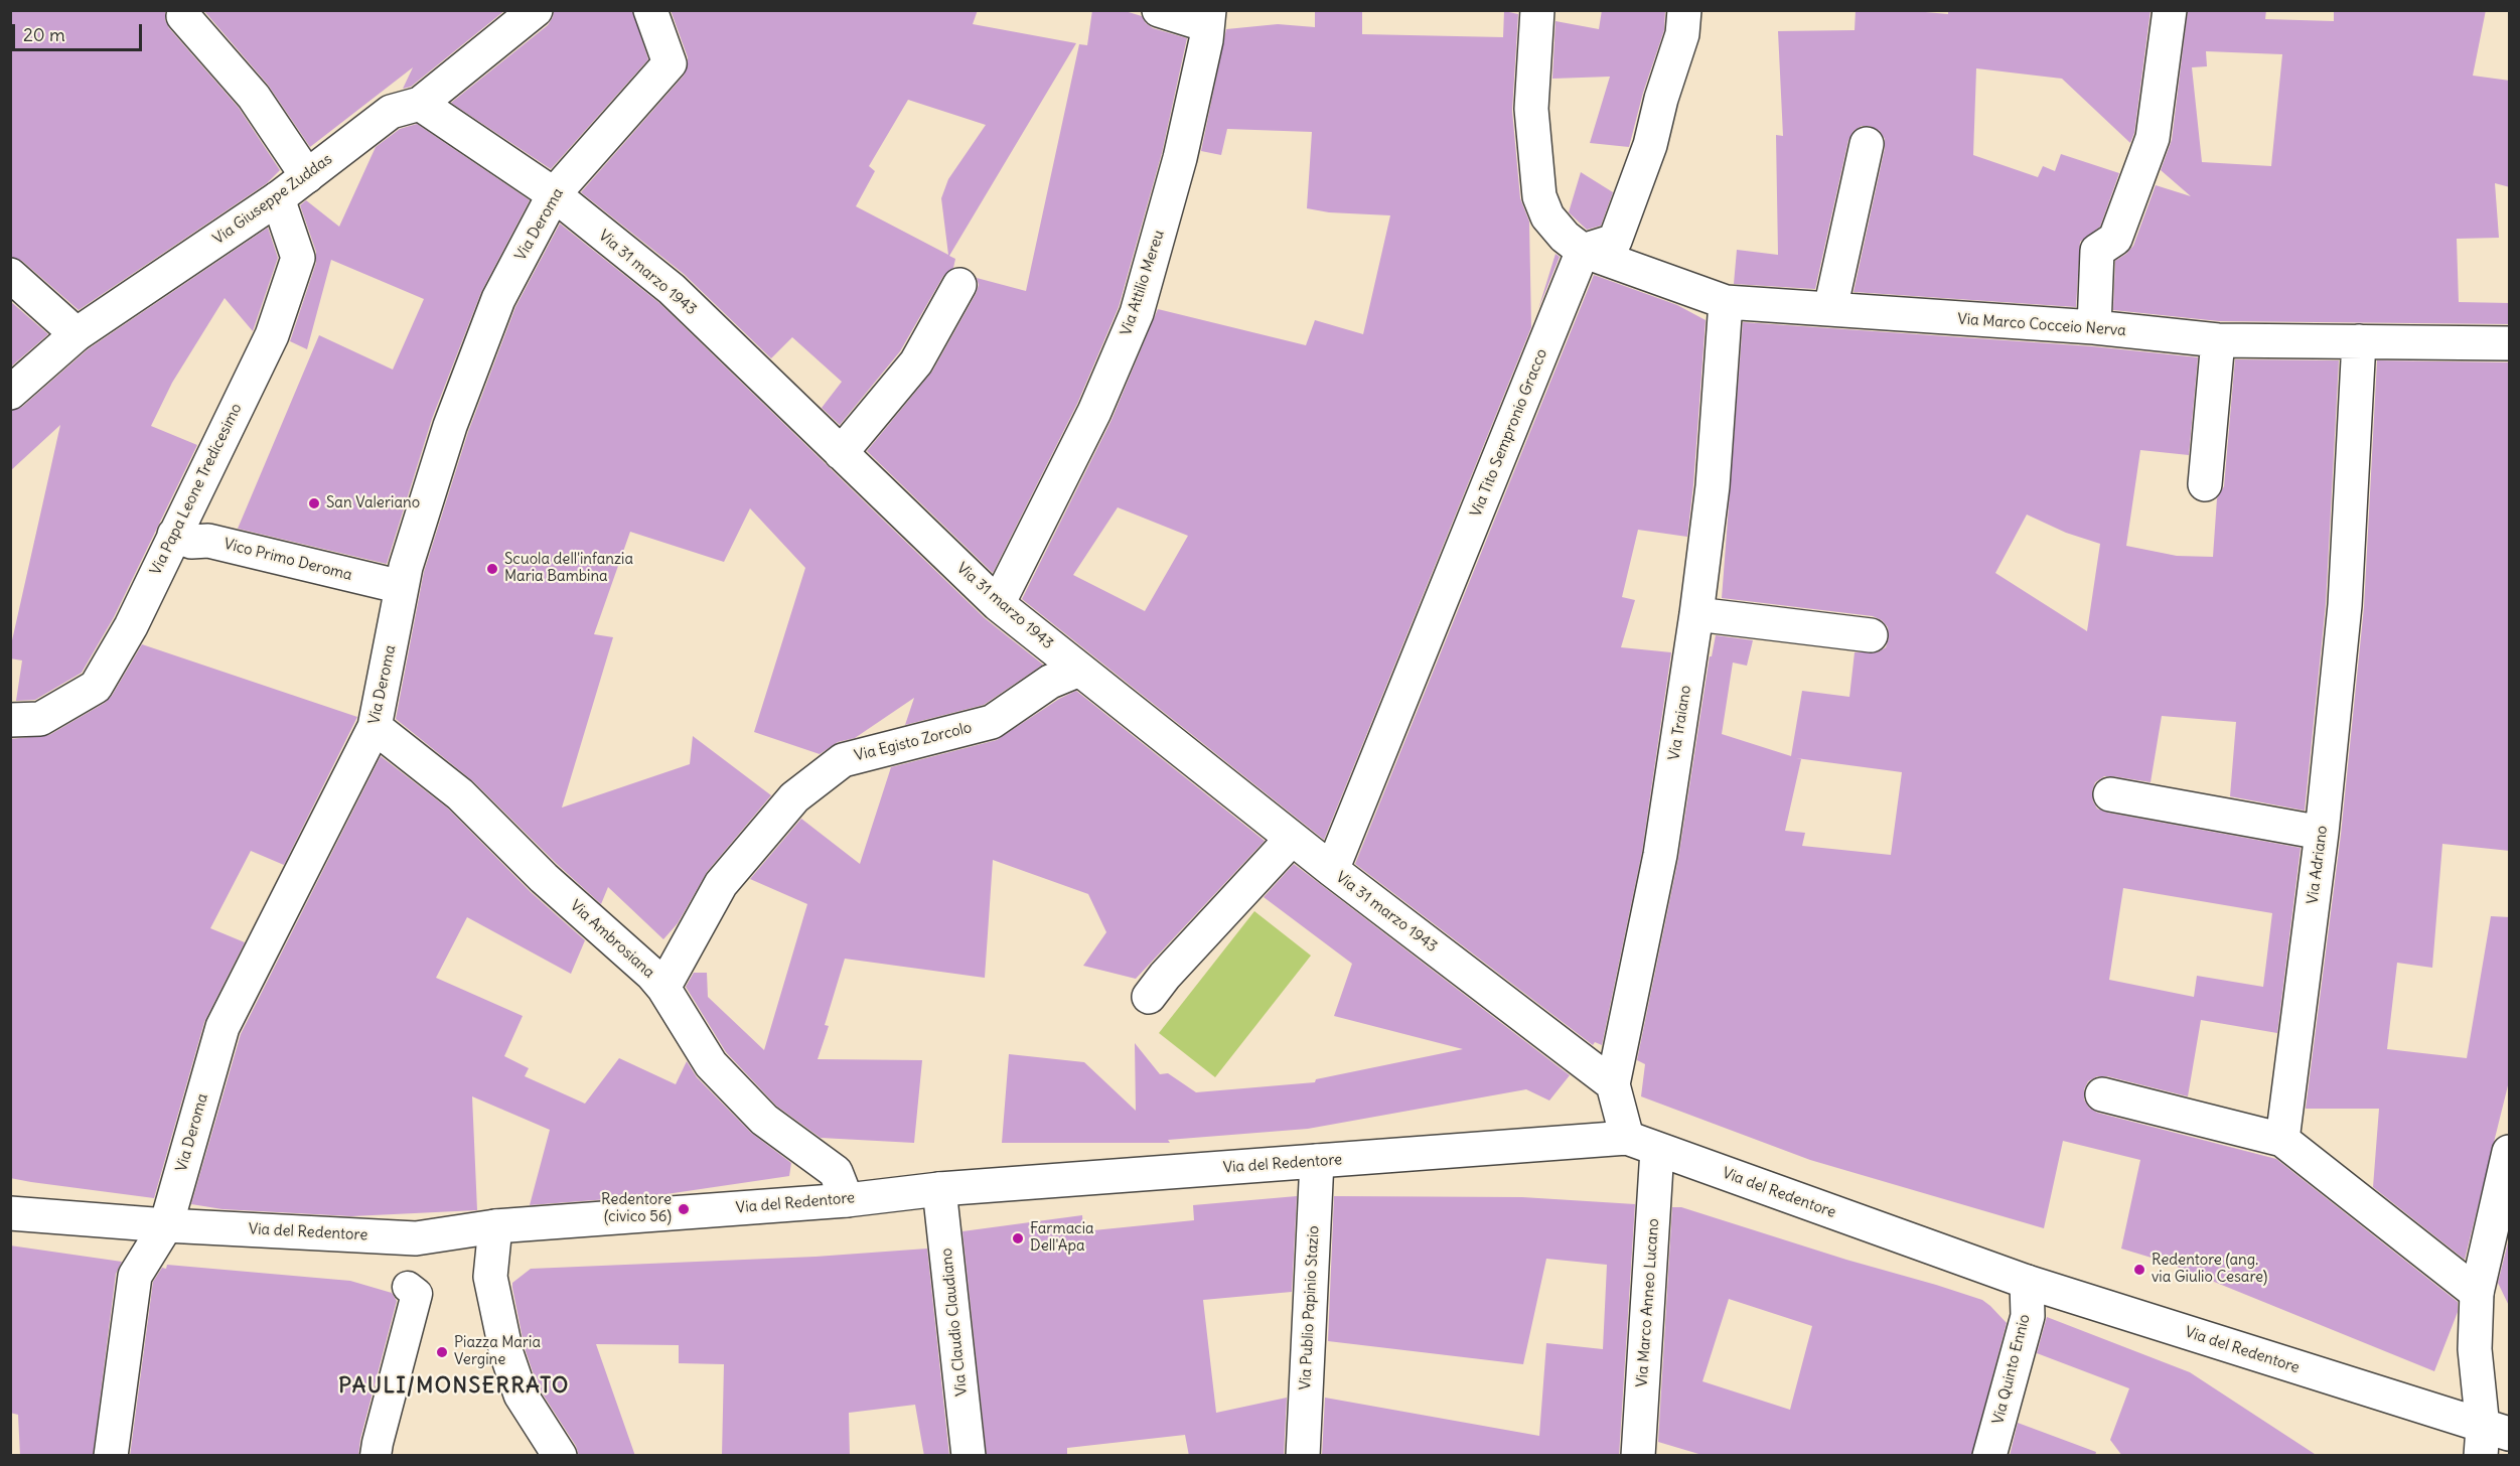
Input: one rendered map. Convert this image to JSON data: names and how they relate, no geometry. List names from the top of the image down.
{
  "streets": {
    "street": [
      "Via Giuseppe Zuddas",
      "Via Deroma",
      "Via 31 marzo 1943",
      "Via Attilio Mereu",
      "Via Marco Cocceio Nerva",
      "Via Tito Sempronio Gracco",
      "Via Papa Leone Tredicesimo",
      "Vico Primo Deroma",
      "Via Traiano",
      "Via Egisto Zorcolo",
      "Via Adriano",
      "Via Ambrosiana",
      "Via del Redentore",
      "Via Marco Anneo Lucano",
      "Via Publio Papinio Stazio",
      "Via Claudio Claudiano",
      "Via Quinto Ennio"
    ]
  },
  "crossings": [
    ["Via Giuseppe Zuddas", "Via 31 marzo 1943"],
    ["Via Giuseppe Zuddas", "Via Papa Leone Tredicesimo"],
    ["Via Deroma", "Via 31 marzo 1943"],
    ["Via Deroma", "Vico Primo Deroma"],
    ["Via Deroma", "Via Ambrosiana"],
    ["Via Deroma", "Via del Redentore"],
    ["Via 31 marzo 1943", "Via Attilio Mereu"],
    ["Via 31 marzo 1943", "Via Tito Sempronio Gracco"],
    ["Via 31 marzo 1943", "Via Traiano"],
    ["Via 31 marzo 1943", "Via Egisto Zorcolo"],
    ["Via Marco Cocceio Nerva", "Via Tito Sempronio Gracco"],
    ["Via Marco Cocceio Nerva", "Via Traiano"],
    ["Via Marco Cocceio Nerva", "Via Adriano"],
    ["Via Papa Leone Tredicesimo", "Vico Primo Deroma"],
    ["Via Traiano", "Via del Redentore"],
    ["Via Traiano", "Via Marco Anneo Lucano"],
    ["Via Egisto Zorcolo", "Via Ambrosiana"],
    ["Via Ambrosiana", "Via del Redentore"],
    ["Via del Redentore", "Via Marco Anneo Lucano"],
    ["Via del Redentore", "Via Publio Papinio Stazio"],
    ["Via del Redentore", "Via Claudio Claudiano"],
    ["Via del Redentore", "Via Quinto Ennio"]
  ],
  "districts": ["PAULI/MONSERRATO"],
  "places": [
    "San Valeriano",
    "Scuola dell'infanzia Maria Bambina",
    "Redentore (civico 56)",
    "Farmacia Dell'Apa",
    "Redentore (ang. via Giulio Cesare)",
    "Piazza Maria Vergine"
  ],
  "scale_bar": "20 m"
}
